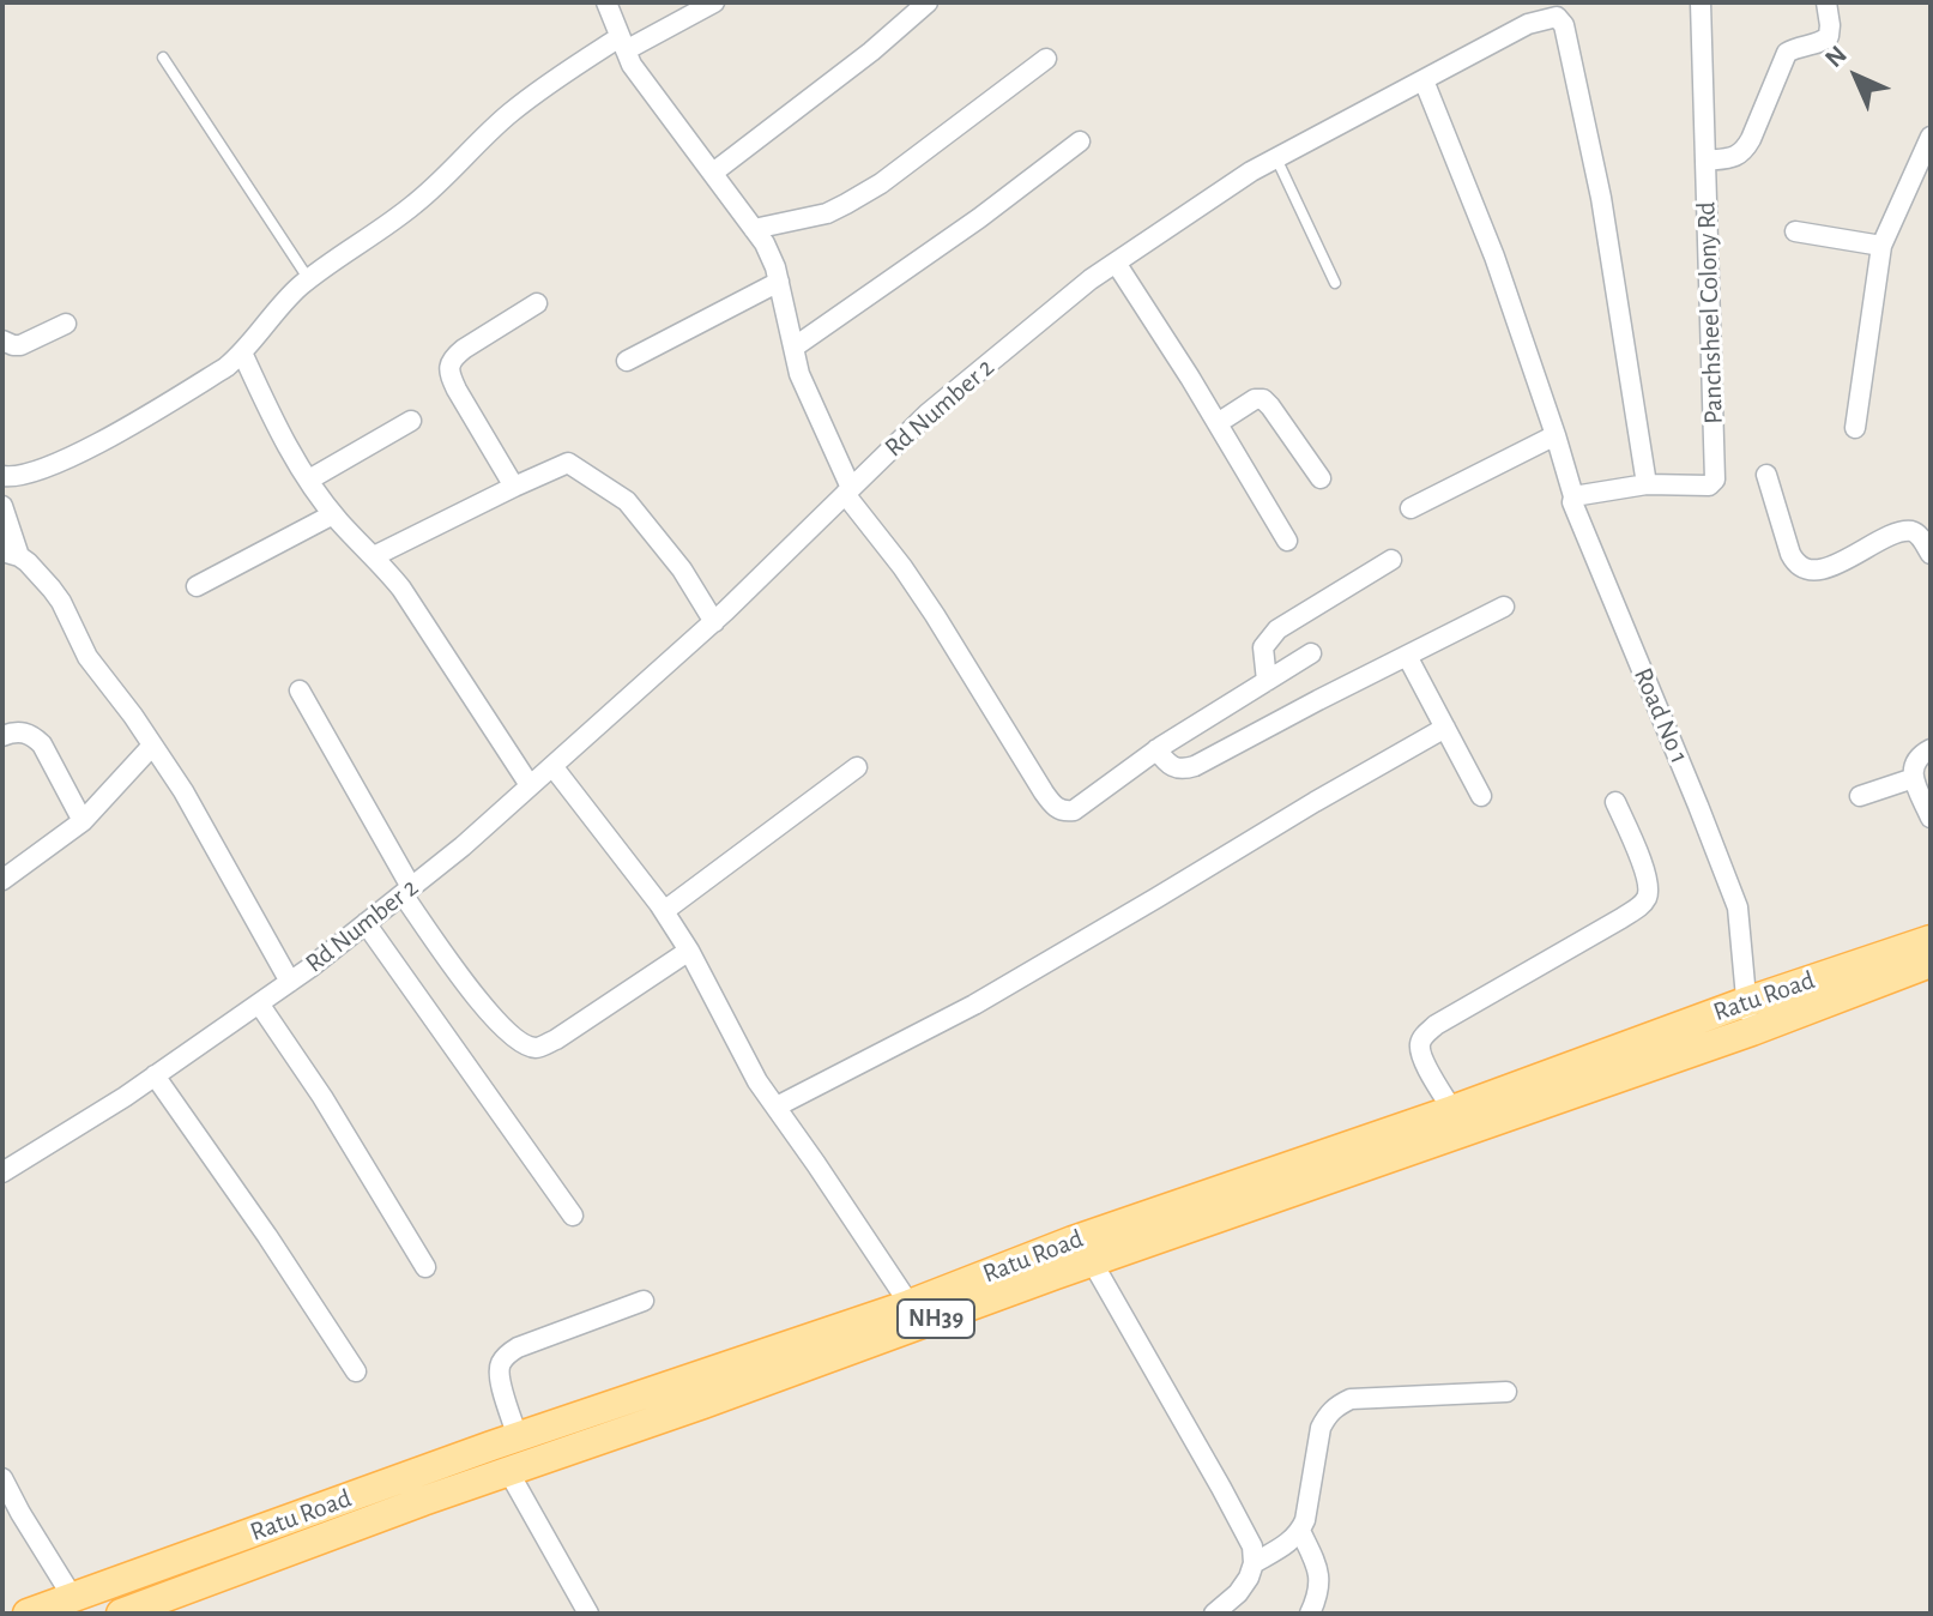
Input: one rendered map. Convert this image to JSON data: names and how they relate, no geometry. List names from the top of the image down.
{
  "streets": {
    "main road": ["Ratu Road", "NH39"],
    "street": ["Panchsheel Colony Rd", "Rd Number 2", "Road No 1"]
  },
  "crossings": [
    ["Panchsheel Colony Rd", "Rd Number 2"],
    ["Panchsheel Colony Rd", "Road No 1"],
    ["Rd Number 2", "Road No 1"],
    ["Road No 1", "Ratu Road"]
  ],
  "north": "top left"
}
